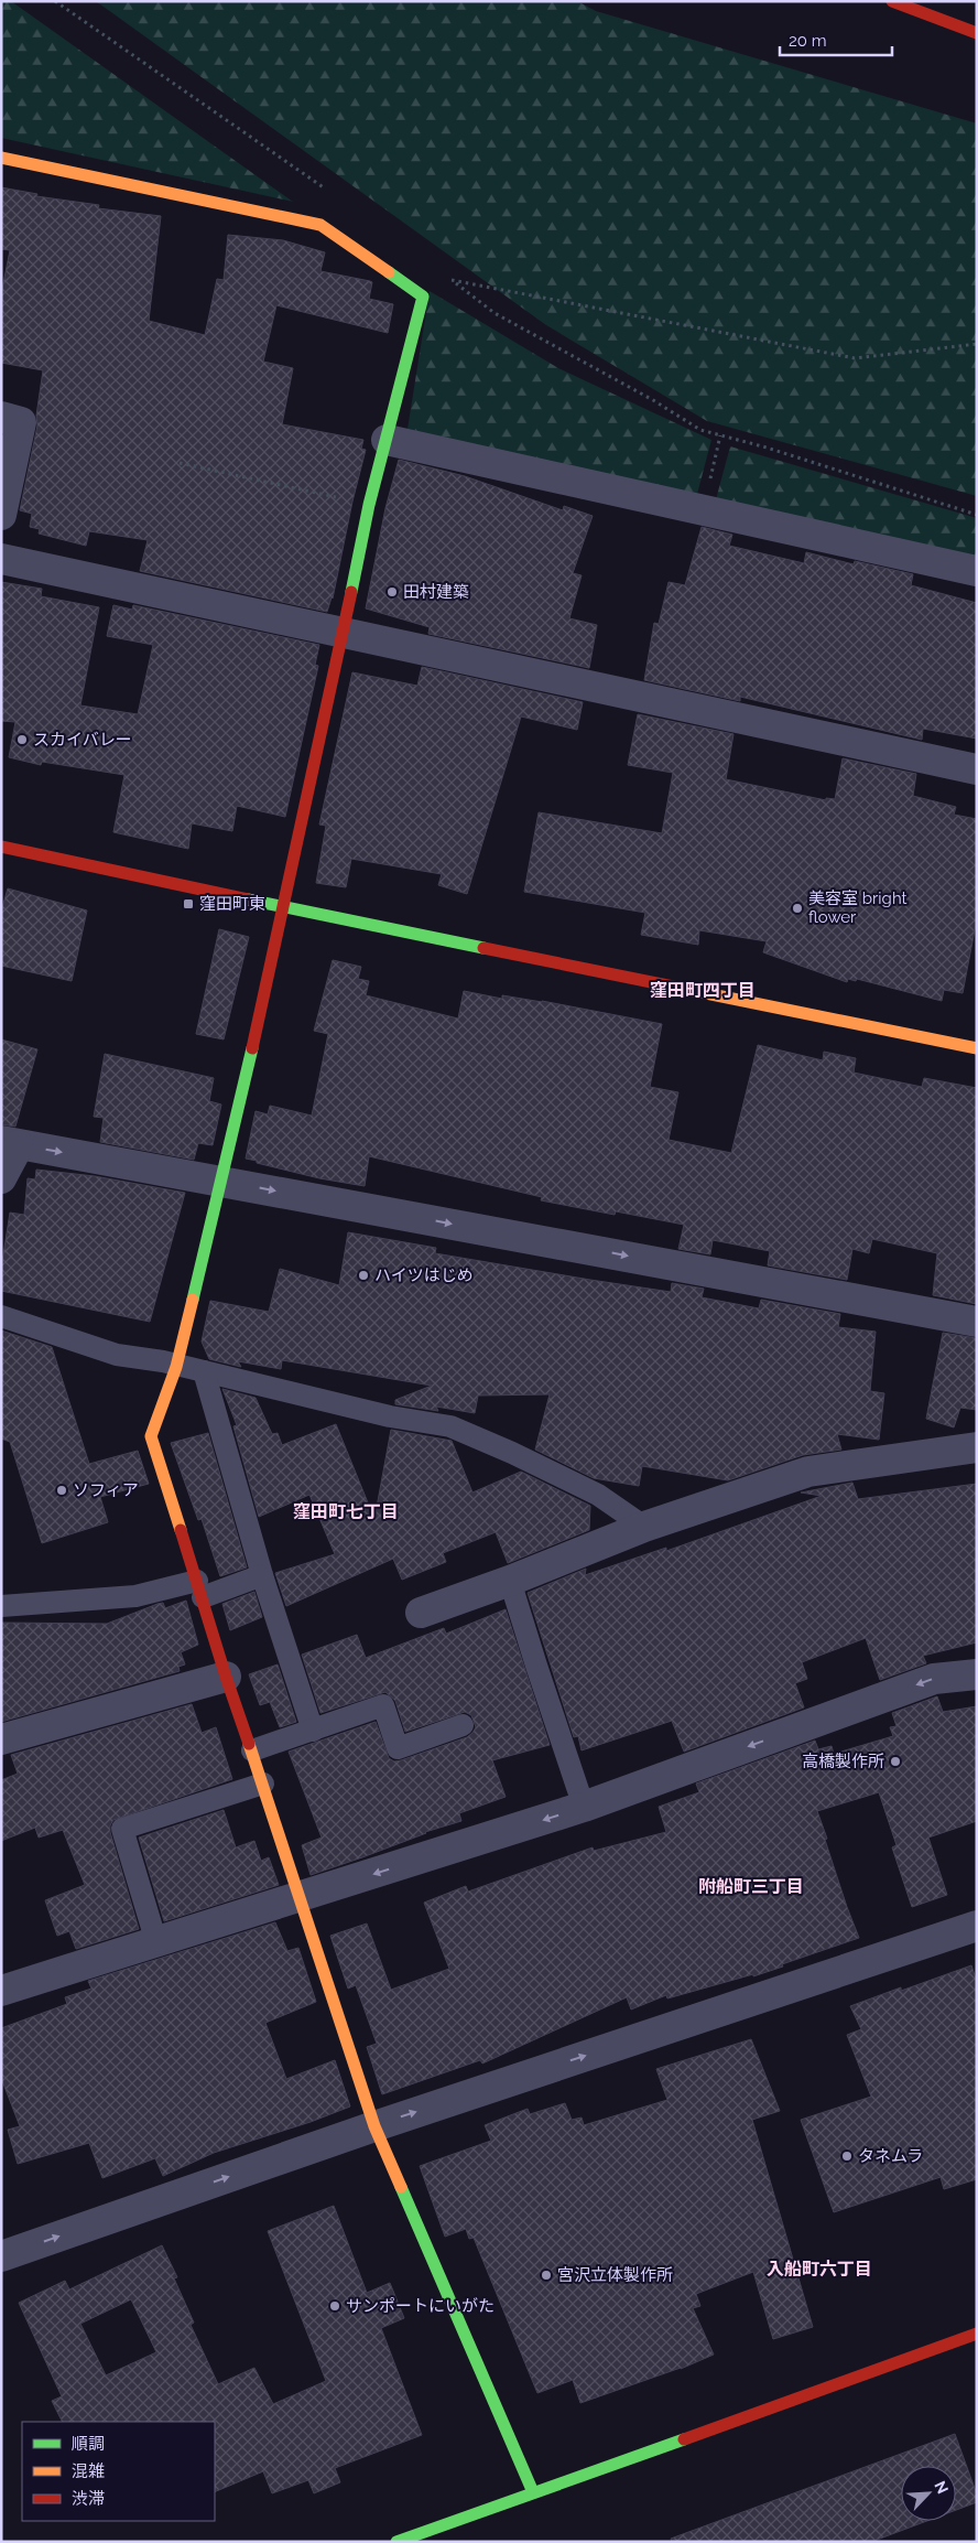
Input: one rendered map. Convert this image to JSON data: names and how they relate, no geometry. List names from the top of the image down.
{
  "districts": [
    "窪田町四丁目",
    "窪田町七丁目",
    "附船町三丁目",
    "入船町六丁目"
  ],
  "places": {
    "other": [
      "田村建築",
      "スカイバレー",
      "美容室 bright flower",
      "ハイツはじめ",
      "ソフィア",
      "高橋製作所",
      "タネムラ",
      "宮沢立体製作所",
      "サンポートにいがた"
    ],
    "transit": ["窪田町東"]
  },
  "legend": ["順調", "混雑", "渋滞"],
  "scale_bar": "20 m",
  "north": "top right"
}
